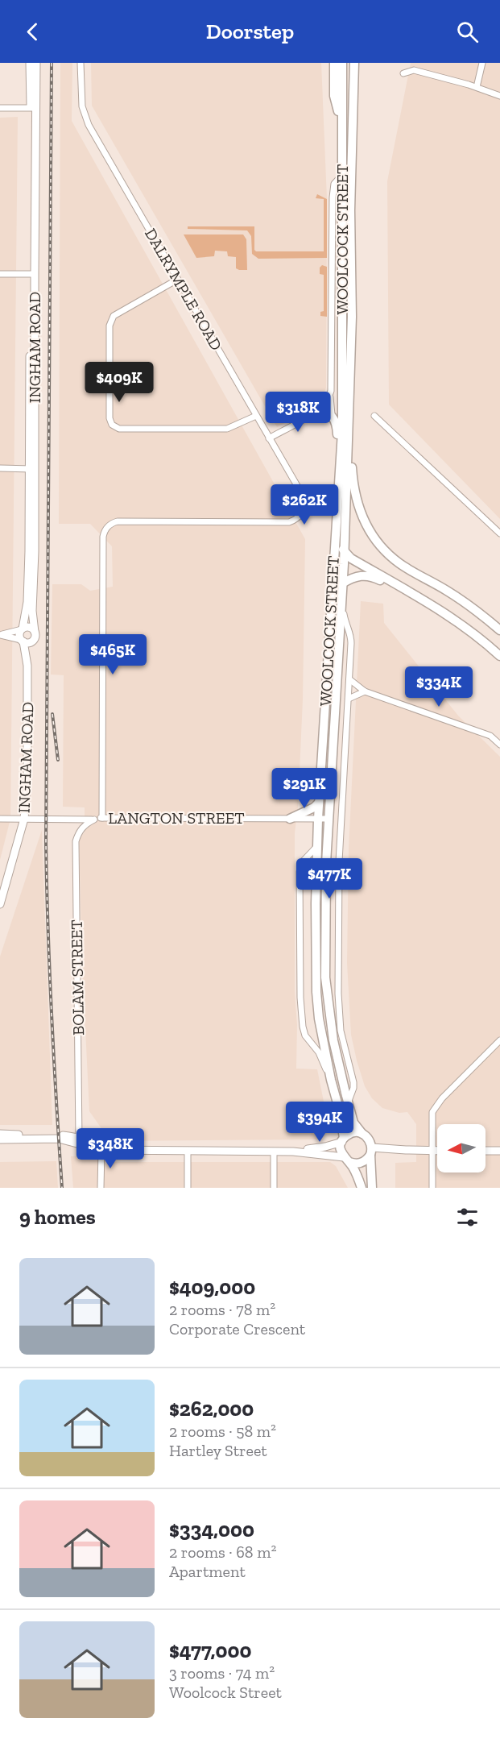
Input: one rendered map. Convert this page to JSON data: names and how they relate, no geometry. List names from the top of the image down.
{
  "streets": {
    "main road": ["WOOLCOCK STREET", "INGHAM ROAD"],
    "street": ["DALRYMPLE ROAD", "LANGTON STREET", "BOLAM STREET"]
  },
  "crossings": [
    ["WOOLCOCK STREET", "LANGTON STREET"],
    ["DALRYMPLE ROAD", "LANGTON STREET"],
    ["INGHAM ROAD", "LANGTON STREET"],
    ["LANGTON STREET", "BOLAM STREET"]
  ],
  "north": "left",
  "page": {
    "header": "Doorstep",
    "price": [
      "$409K",
      "$318K",
      "$262K",
      "$465K",
      "$334K",
      "$291K",
      "$477K",
      "$394K",
      "$348K"
    ],
    "heading": "9 homes",
    "list": [
      {
        "name": "$409,000",
        "note": "2 rooms · 78 m² · Corporate Crescent"
      },
      {
        "name": "$262,000",
        "note": "2 rooms · 58 m² · Hartley Street"
      },
      {
        "name": "$334,000",
        "note": "2 rooms · 68 m² · Apartment"
      },
      {
        "name": "$477,000",
        "note": "3 rooms · 74 m² · Woolcock Street"
      }
    ]
  }
}
